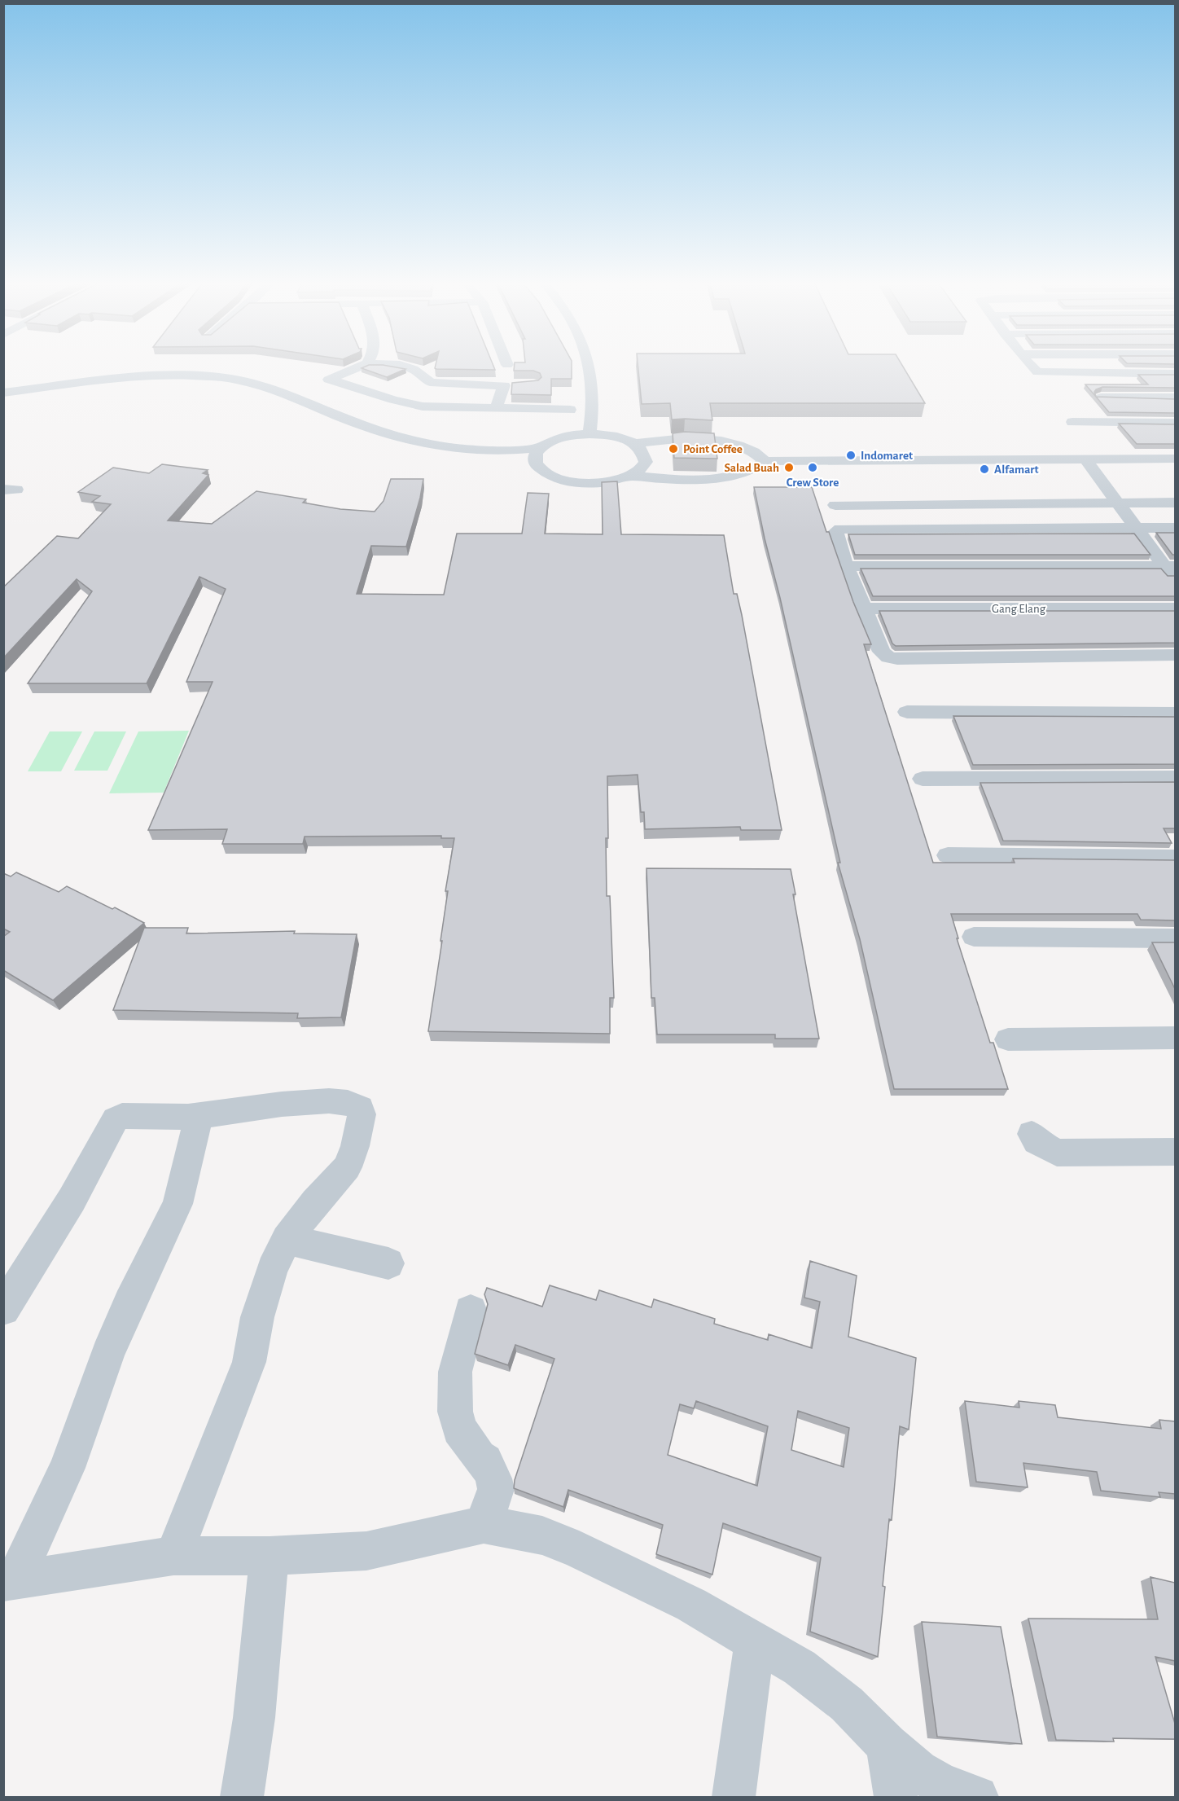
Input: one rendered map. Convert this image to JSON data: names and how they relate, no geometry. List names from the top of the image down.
{
  "streets": {
    "street": ["Gang Elang"]
  },
  "places": [
    "Point Coffee",
    "Indomaret",
    "Salad Buah",
    "Crew Store",
    "Alfamart"
  ]
}
